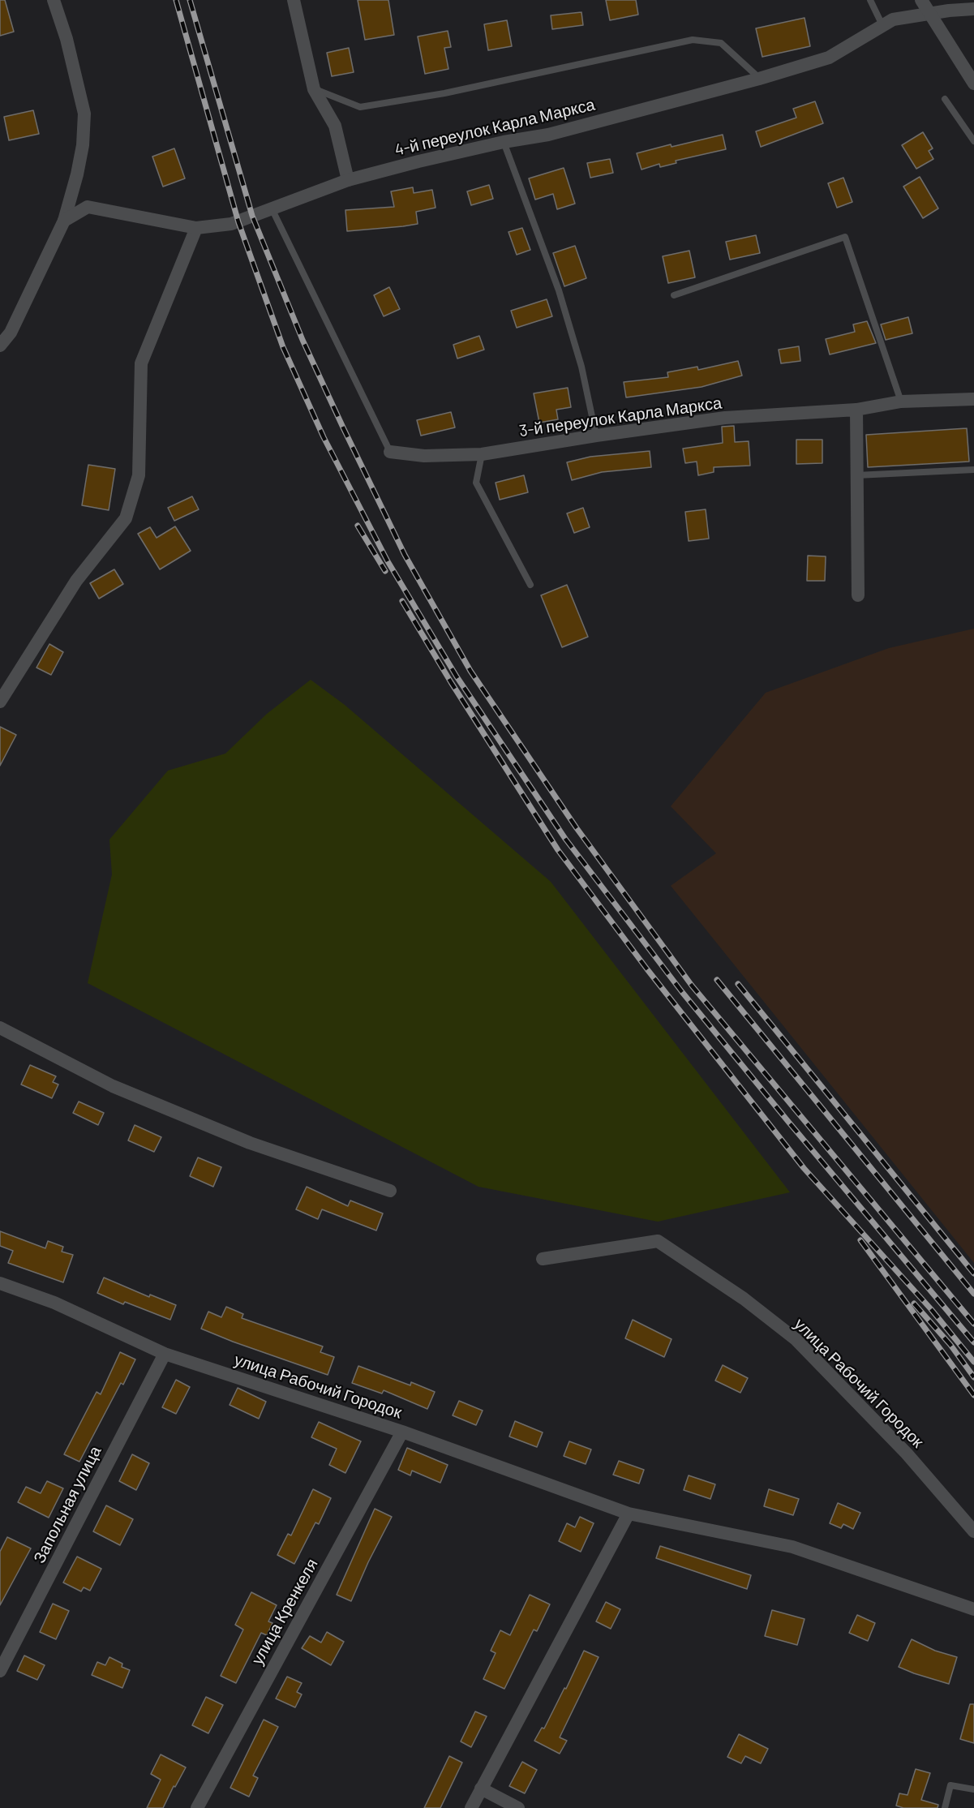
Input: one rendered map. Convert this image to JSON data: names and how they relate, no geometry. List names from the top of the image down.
{
  "streets": {
    "street": [
      "4-й переулок Карла Маркса",
      "3-й переулок Карла Маркса",
      "улица Рабочий Городок",
      "Запольная улица",
      "улица Кренкеля"
    ]
  },
  "crossings": [
    ["улица Рабочий Городок", "Запольная улица"],
    ["улица Рабочий Городок", "улица Кренкеля"]
  ]
}
